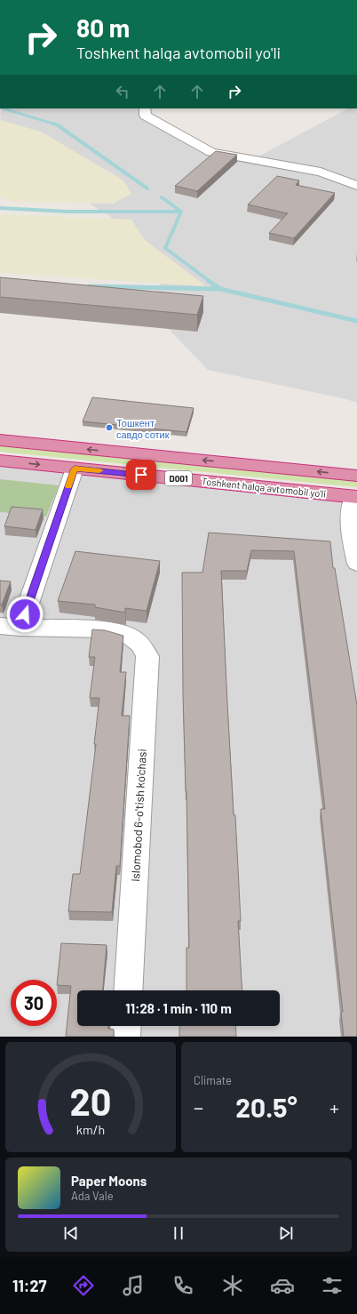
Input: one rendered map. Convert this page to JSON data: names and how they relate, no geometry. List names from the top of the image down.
{
  "streets": {
    "highway": ["D001", "Toshkent halqa avtomobil yo'li"],
    "street": ["Islomobod 6-o'tish ko'chasi"]
  },
  "places": ["Тошкент савдо сотик"],
  "page": {
    "turn": ["80 m", "Toshkent halqa avtomobil yo'li"],
    "limit": "30",
    "trip": "11:28 · 1 min · 110 m",
    "tile": "Climate",
    "heat": ["−", "20.5°", "+"],
    "song": ["Paper Moons", "Ada Vale"],
    "tabs": "11:27",
    "gauge": ["20", "km/h"]
  }
}
